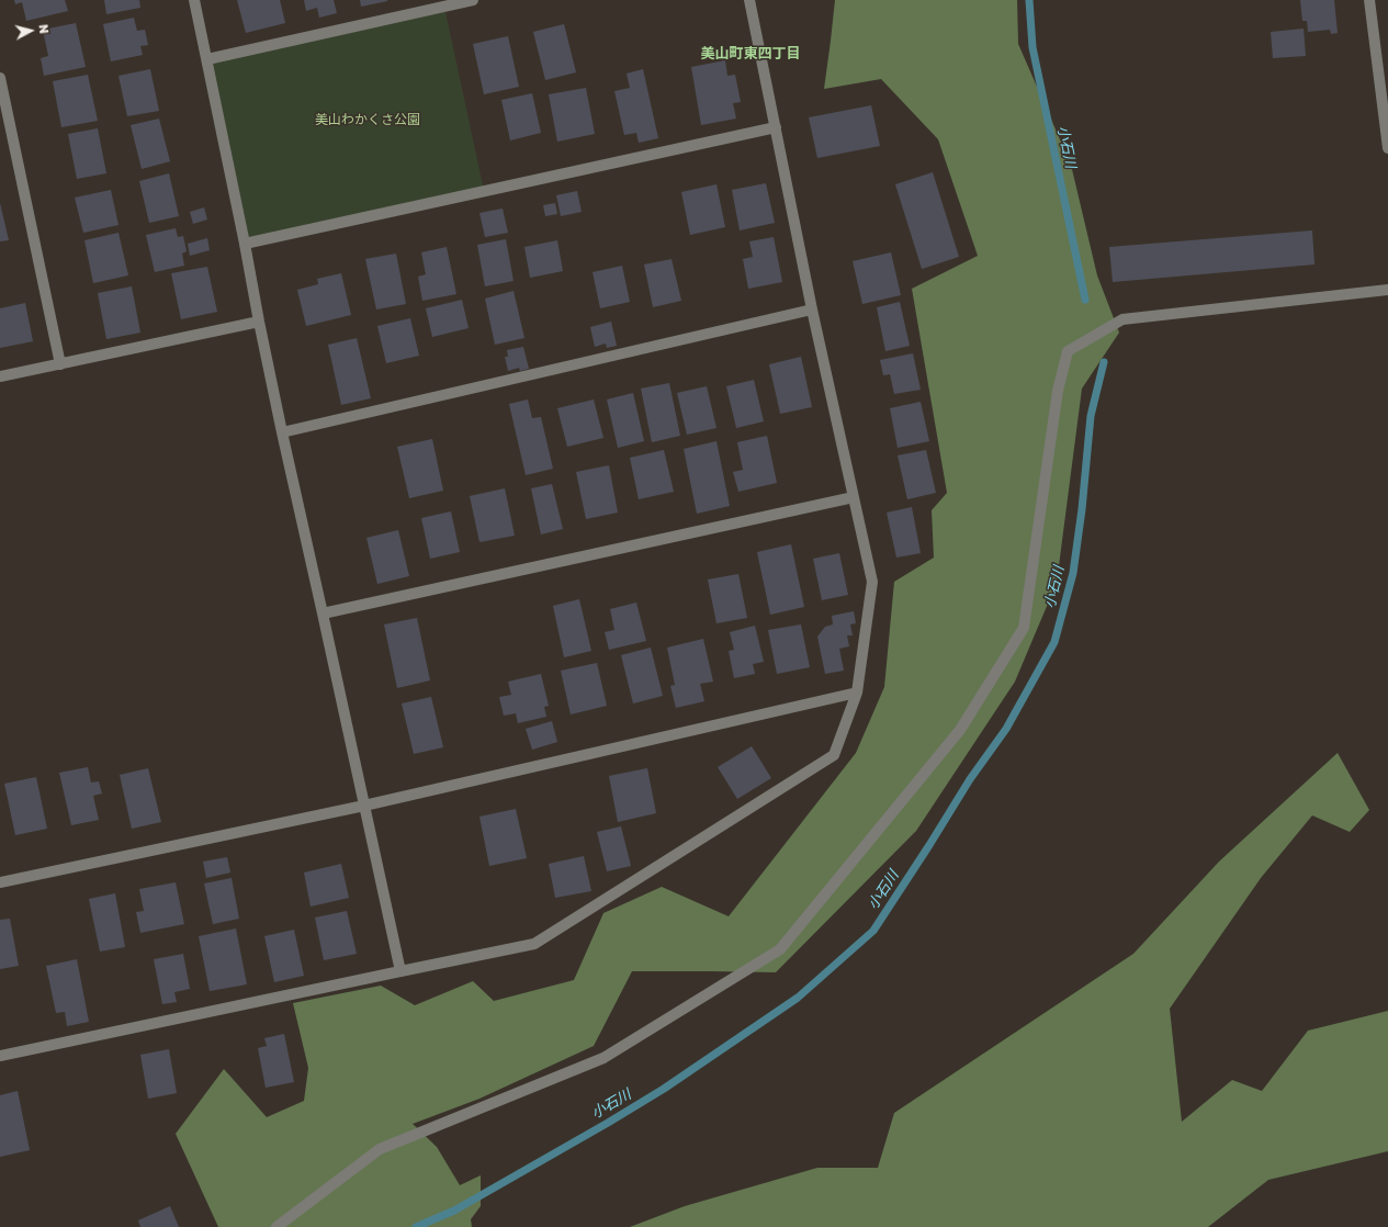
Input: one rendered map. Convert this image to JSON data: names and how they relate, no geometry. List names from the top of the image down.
{
  "districts": ["美山町東四丁目"],
  "water": ["小石川"],
  "parks": ["美山わかくさ公園"],
  "north": "right"
}
